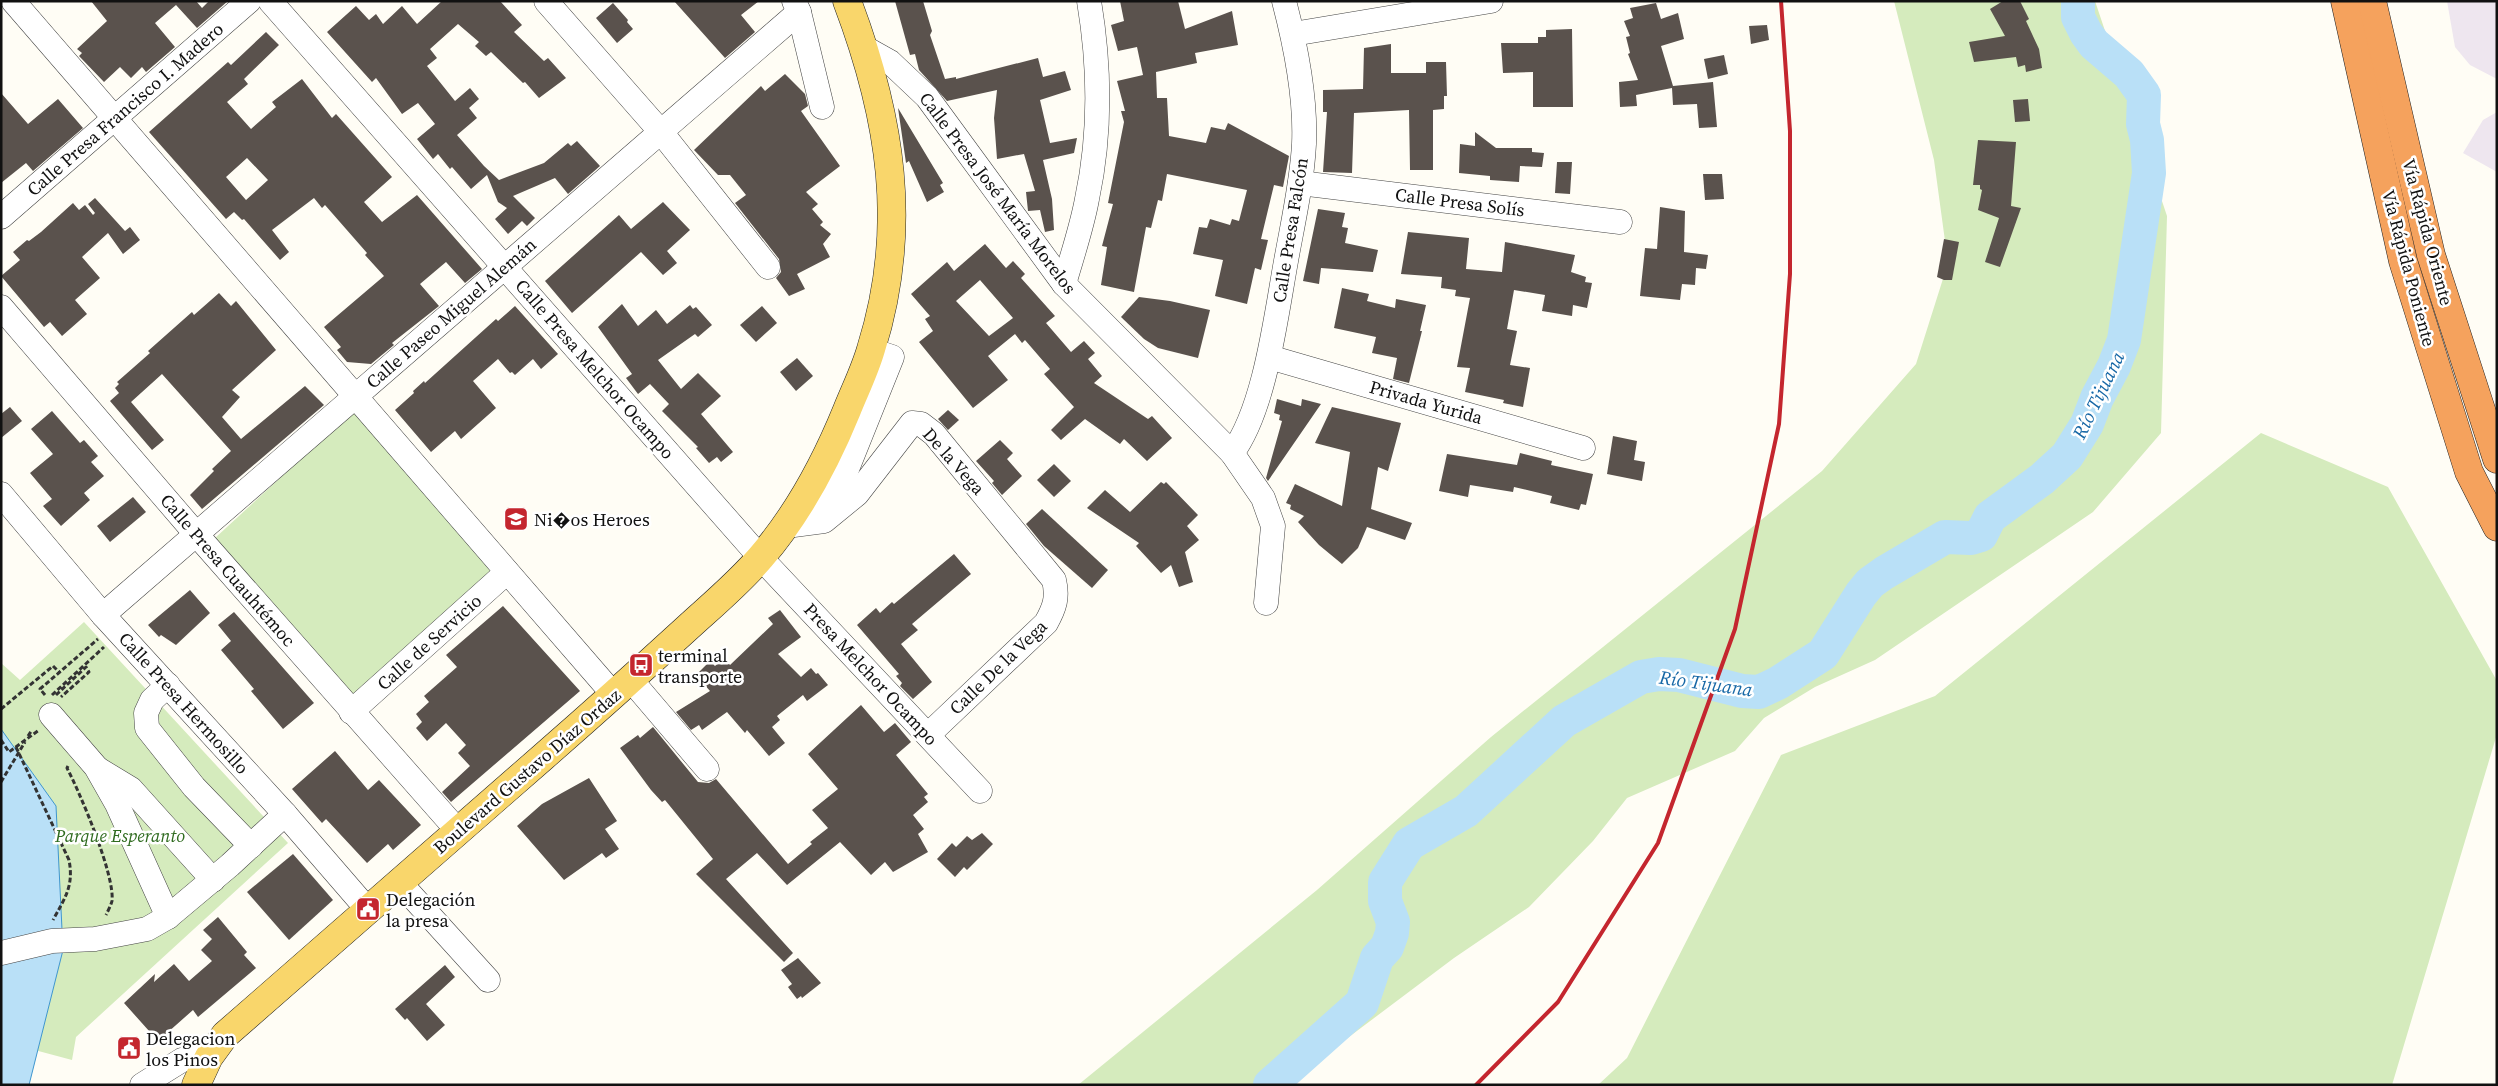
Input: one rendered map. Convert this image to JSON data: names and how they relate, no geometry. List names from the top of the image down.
{
  "streets": {
    "highway": ["Vía Rápida Oriente", "Vía Rápida Poniente"],
    "main road": ["Boulevard Gustavo Díaz Ordaz"],
    "street": [
      "Calle Presa Francisco I. Madero",
      "Calle Presa José María Morelos",
      "Calle Presa Solís",
      "Calle Presa Falcón",
      "Calle Paseo Miguel Alemán",
      "Calle Presa Melchor Ocampo",
      "Privada Yurida",
      "De la Vega",
      "Calle Presa Cuauhtémoc",
      "Calle de Servicio",
      "Calle De la Vega",
      "Presa Melchor Ocampo",
      "Calle Presa Hermosillo"
    ]
  },
  "crossings": [
    ["Calle Presa José María Morelos", "Calle Presa Falcón"],
    ["Calle Presa José María Morelos", "Boulevard Gustavo Díaz Ordaz"],
    ["Calle Presa Solís", "Calle Presa Falcón"],
    ["Calle Presa Falcón", "Privada Yurida"],
    ["Calle Paseo Miguel Alemán", "Calle Presa Melchor Ocampo"],
    ["Calle Paseo Miguel Alemán", "Calle Presa Cuauhtémoc"],
    ["Calle Paseo Miguel Alemán", "Calle Presa Hermosillo"],
    ["Calle Presa Melchor Ocampo", "Presa Melchor Ocampo"],
    ["Calle Presa Melchor Ocampo", "Boulevard Gustavo Díaz Ordaz"],
    ["De la Vega", "Calle De la Vega"],
    ["De la Vega", "Boulevard Gustavo Díaz Ordaz"],
    ["Calle Presa Cuauhtémoc", "Calle de Servicio"],
    ["Calle Presa Cuauhtémoc", "Boulevard Gustavo Díaz Ordaz"],
    ["Calle De la Vega", "Presa Melchor Ocampo"],
    ["Presa Melchor Ocampo", "Boulevard Gustavo Díaz Ordaz"],
    ["Calle Presa Hermosillo", "Boulevard Gustavo Díaz Ordaz"]
  ],
  "water": ["Río Tijuana"],
  "parks": ["Parque Esperanto"],
  "places": {
    "school or university": ["Ni�os Heroes"],
    "bus stop": ["terminal transporte"],
    "public building": ["Delegación la presa", "Delegacion los Pinos"]
  }
}
